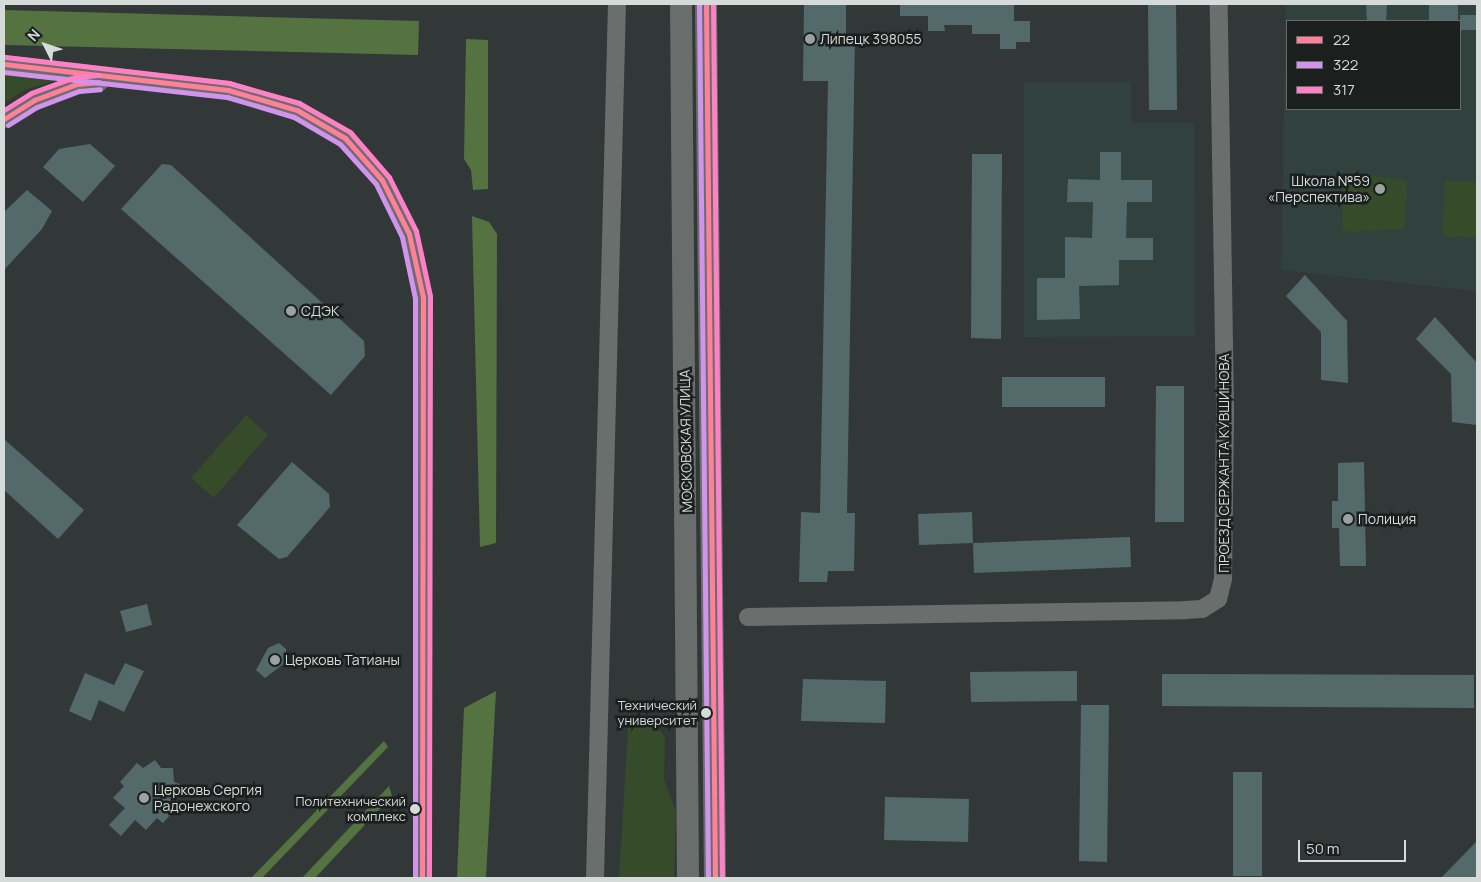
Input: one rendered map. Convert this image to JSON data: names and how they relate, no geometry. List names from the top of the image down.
{
  "streets": {
    "main road": ["МОСКОВСКАЯ УЛИЦА"],
    "street": ["ПРОЕЗД СЕРЖАНТА КУВШИНОВА"]
  },
  "places": [
    "Липецк 398055",
    "Школа №59 «Перспектива»",
    "СДЭК",
    "Полиция",
    "Церковь Татианы",
    "Технический университет",
    "Церковь Сергия Радонежского",
    "Политехнический комплекс"
  ],
  "lines": ["transit line 22", "transit line 322", "transit line 317"],
  "legend": ["22", "322", "317"],
  "scale_bar": "50 m",
  "north": "top left"
}
